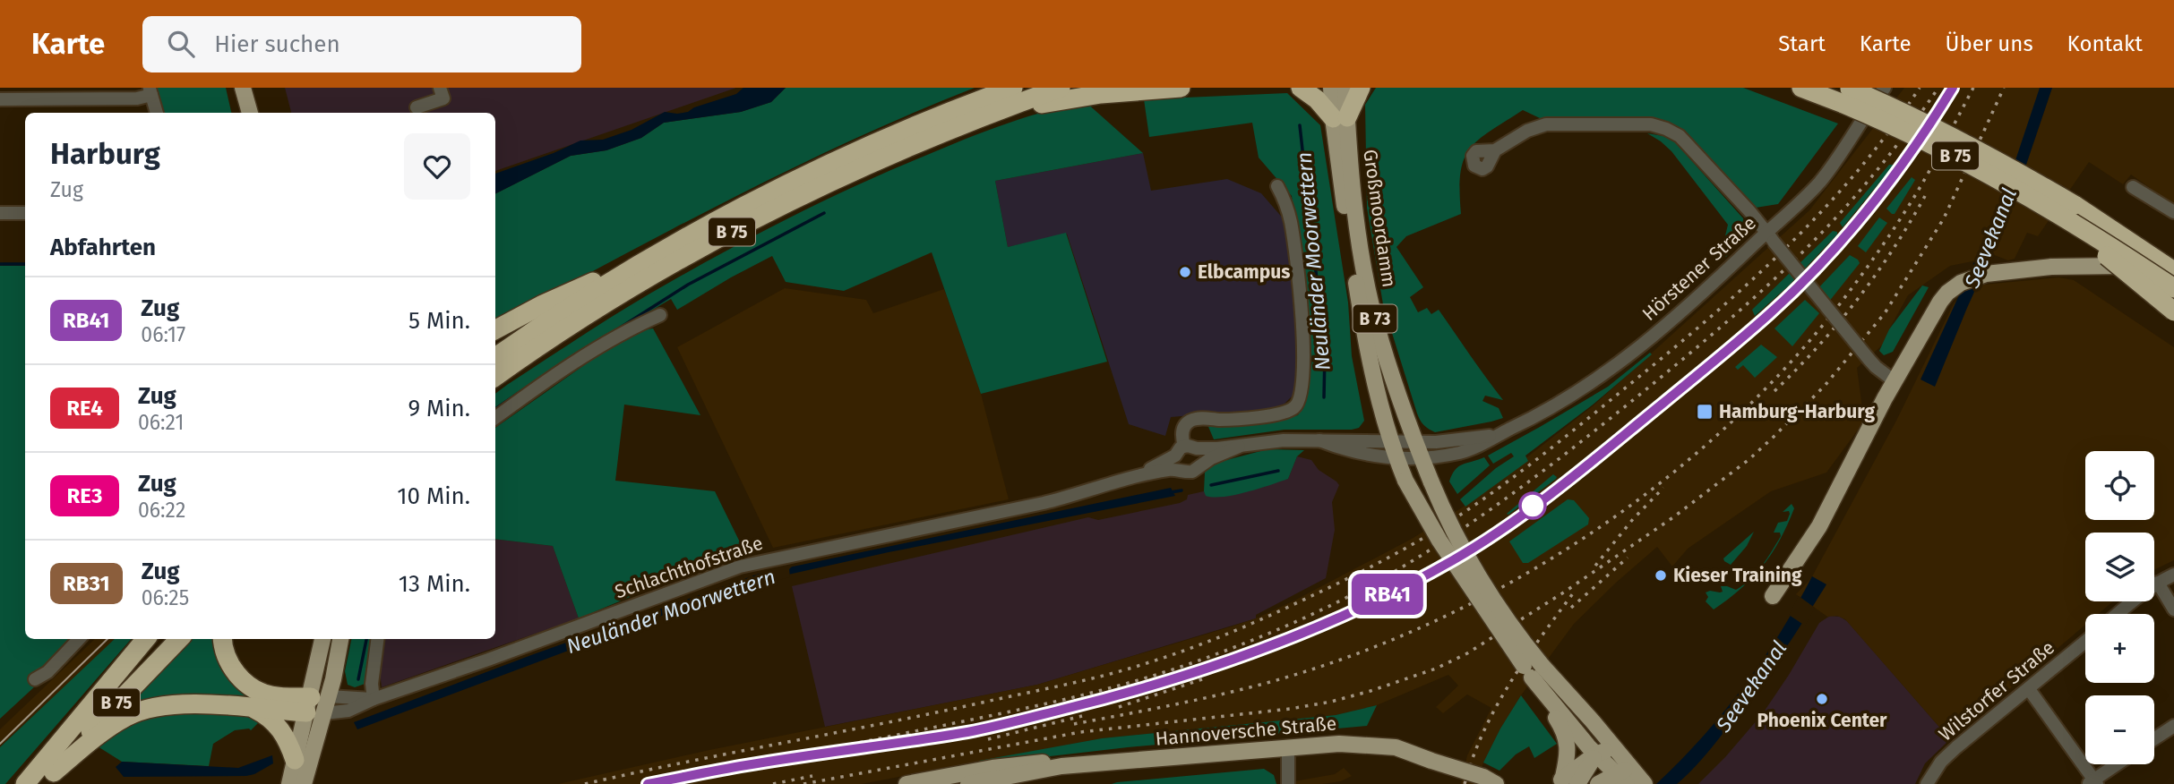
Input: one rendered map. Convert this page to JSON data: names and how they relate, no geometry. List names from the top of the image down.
{
  "streets": {
    "highway": ["B 75"],
    "main road": ["Großmoordamm", "B 73", "Hannoversche Straße"],
    "street": ["Hörstener Straße", "Schlachthofstraße", "Wilstorfer Straße"]
  },
  "crossings": [
    ["B 75", "Schlachthofstraße"],
    ["Großmoordamm", "Hörstener Straße"],
    ["Großmoordamm", "B 73"],
    ["Großmoordamm", "Schlachthofstraße"],
    ["Hörstener Straße", "B 73"],
    ["Hörstener Straße", "Schlachthofstraße"],
    ["B 73", "Schlachthofstraße"]
  ],
  "water": ["Seevekanal", "Neuländer Moorwettern"],
  "places": {
    "other": ["Elbcampus", "Kieser Training", "Phoenix Center"],
    "transit": ["Hamburg-Harburg"]
  },
  "page": {
    "header": "Karte",
    "search": "Hier suchen",
    "nav": [
      "Start",
      "Karte",
      "Über uns",
      "Kontakt"
    ],
    "on_map": "RB41",
    "heading": [
      ["Harburg", "Zug"],
      "Abfahrten"
    ],
    "list": [
      {
        "mark": "RB41",
        "name": "Zug",
        "note": "06:17",
        "value": "5 Min."
      },
      {
        "mark": "RE4",
        "name": "Zug",
        "note": "06:21",
        "value": "9 Min."
      },
      {
        "mark": "RE3",
        "name": "Zug",
        "note": "06:22",
        "value": "10 Min."
      },
      {
        "mark": "RB31",
        "name": "Zug",
        "note": "06:25",
        "value": "13 Min."
      }
    ],
    "map_buttons": ["+", "−"]
  }
}
